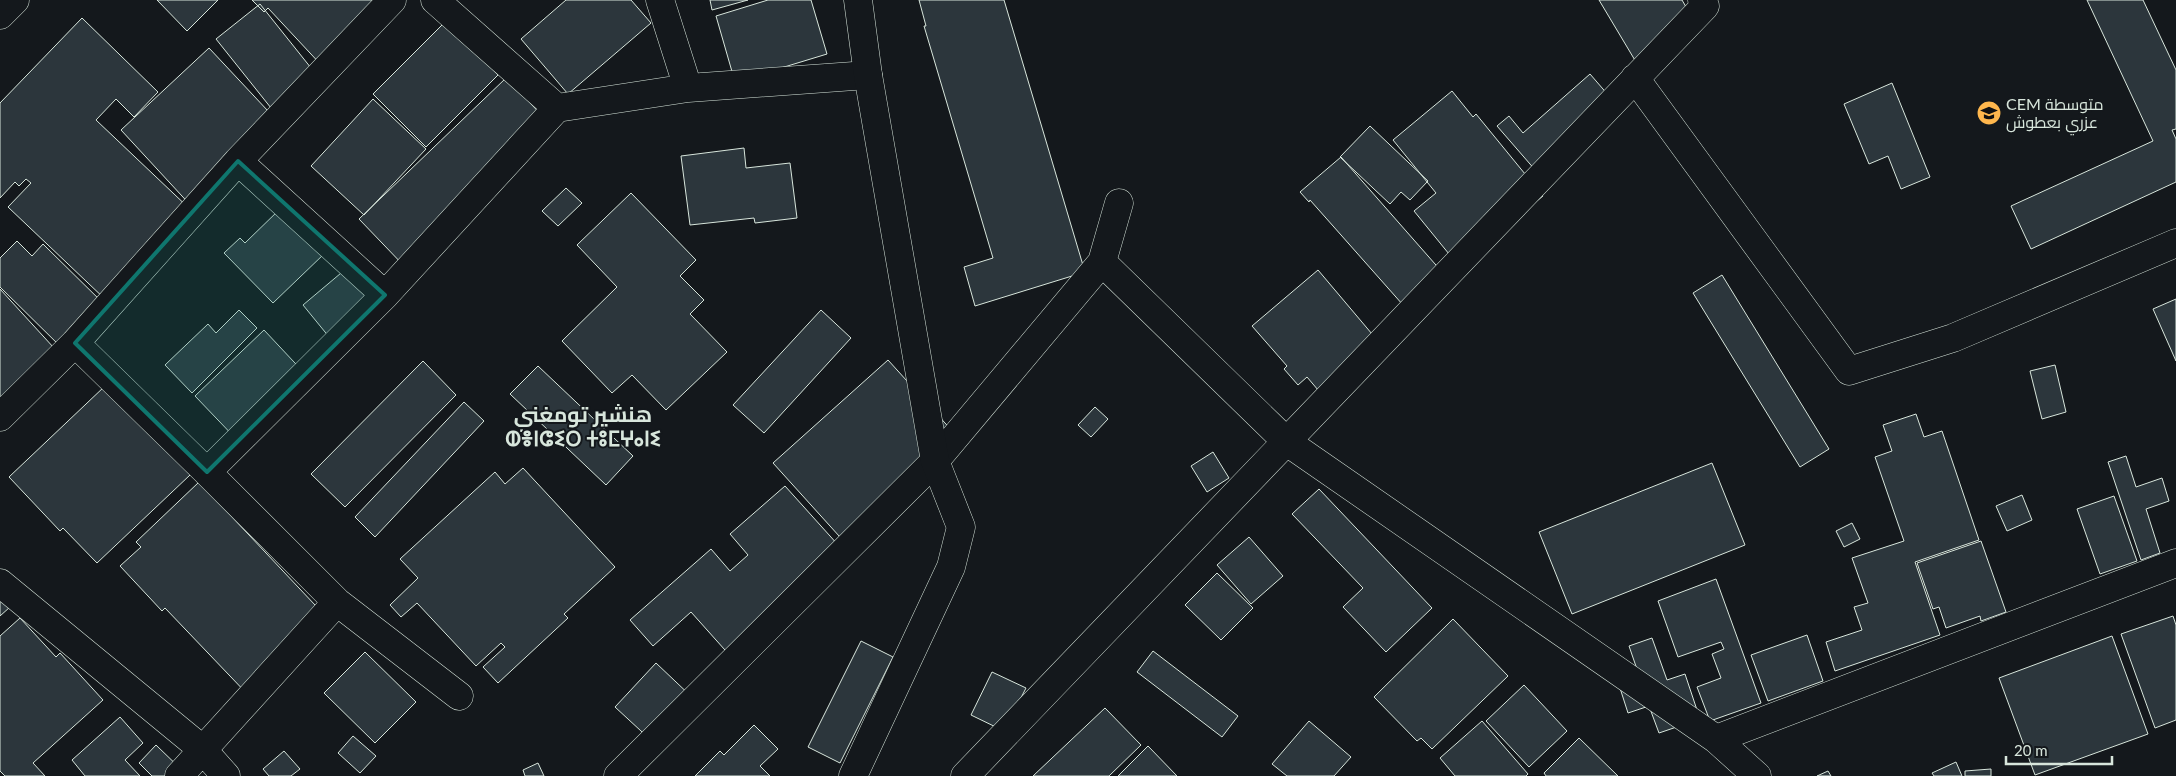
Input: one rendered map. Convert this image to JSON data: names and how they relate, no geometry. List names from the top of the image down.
{
  "districts": ["هنشير تومغني ⵀⴻⵏⵛⵉⵔ ⵜⵓⵎⵖⴰⵏⵉ"],
  "places": {
    "school or university": ["CEM متوسطة عزري بعطوش"]
  },
  "scale_bar": "20 m"
}
